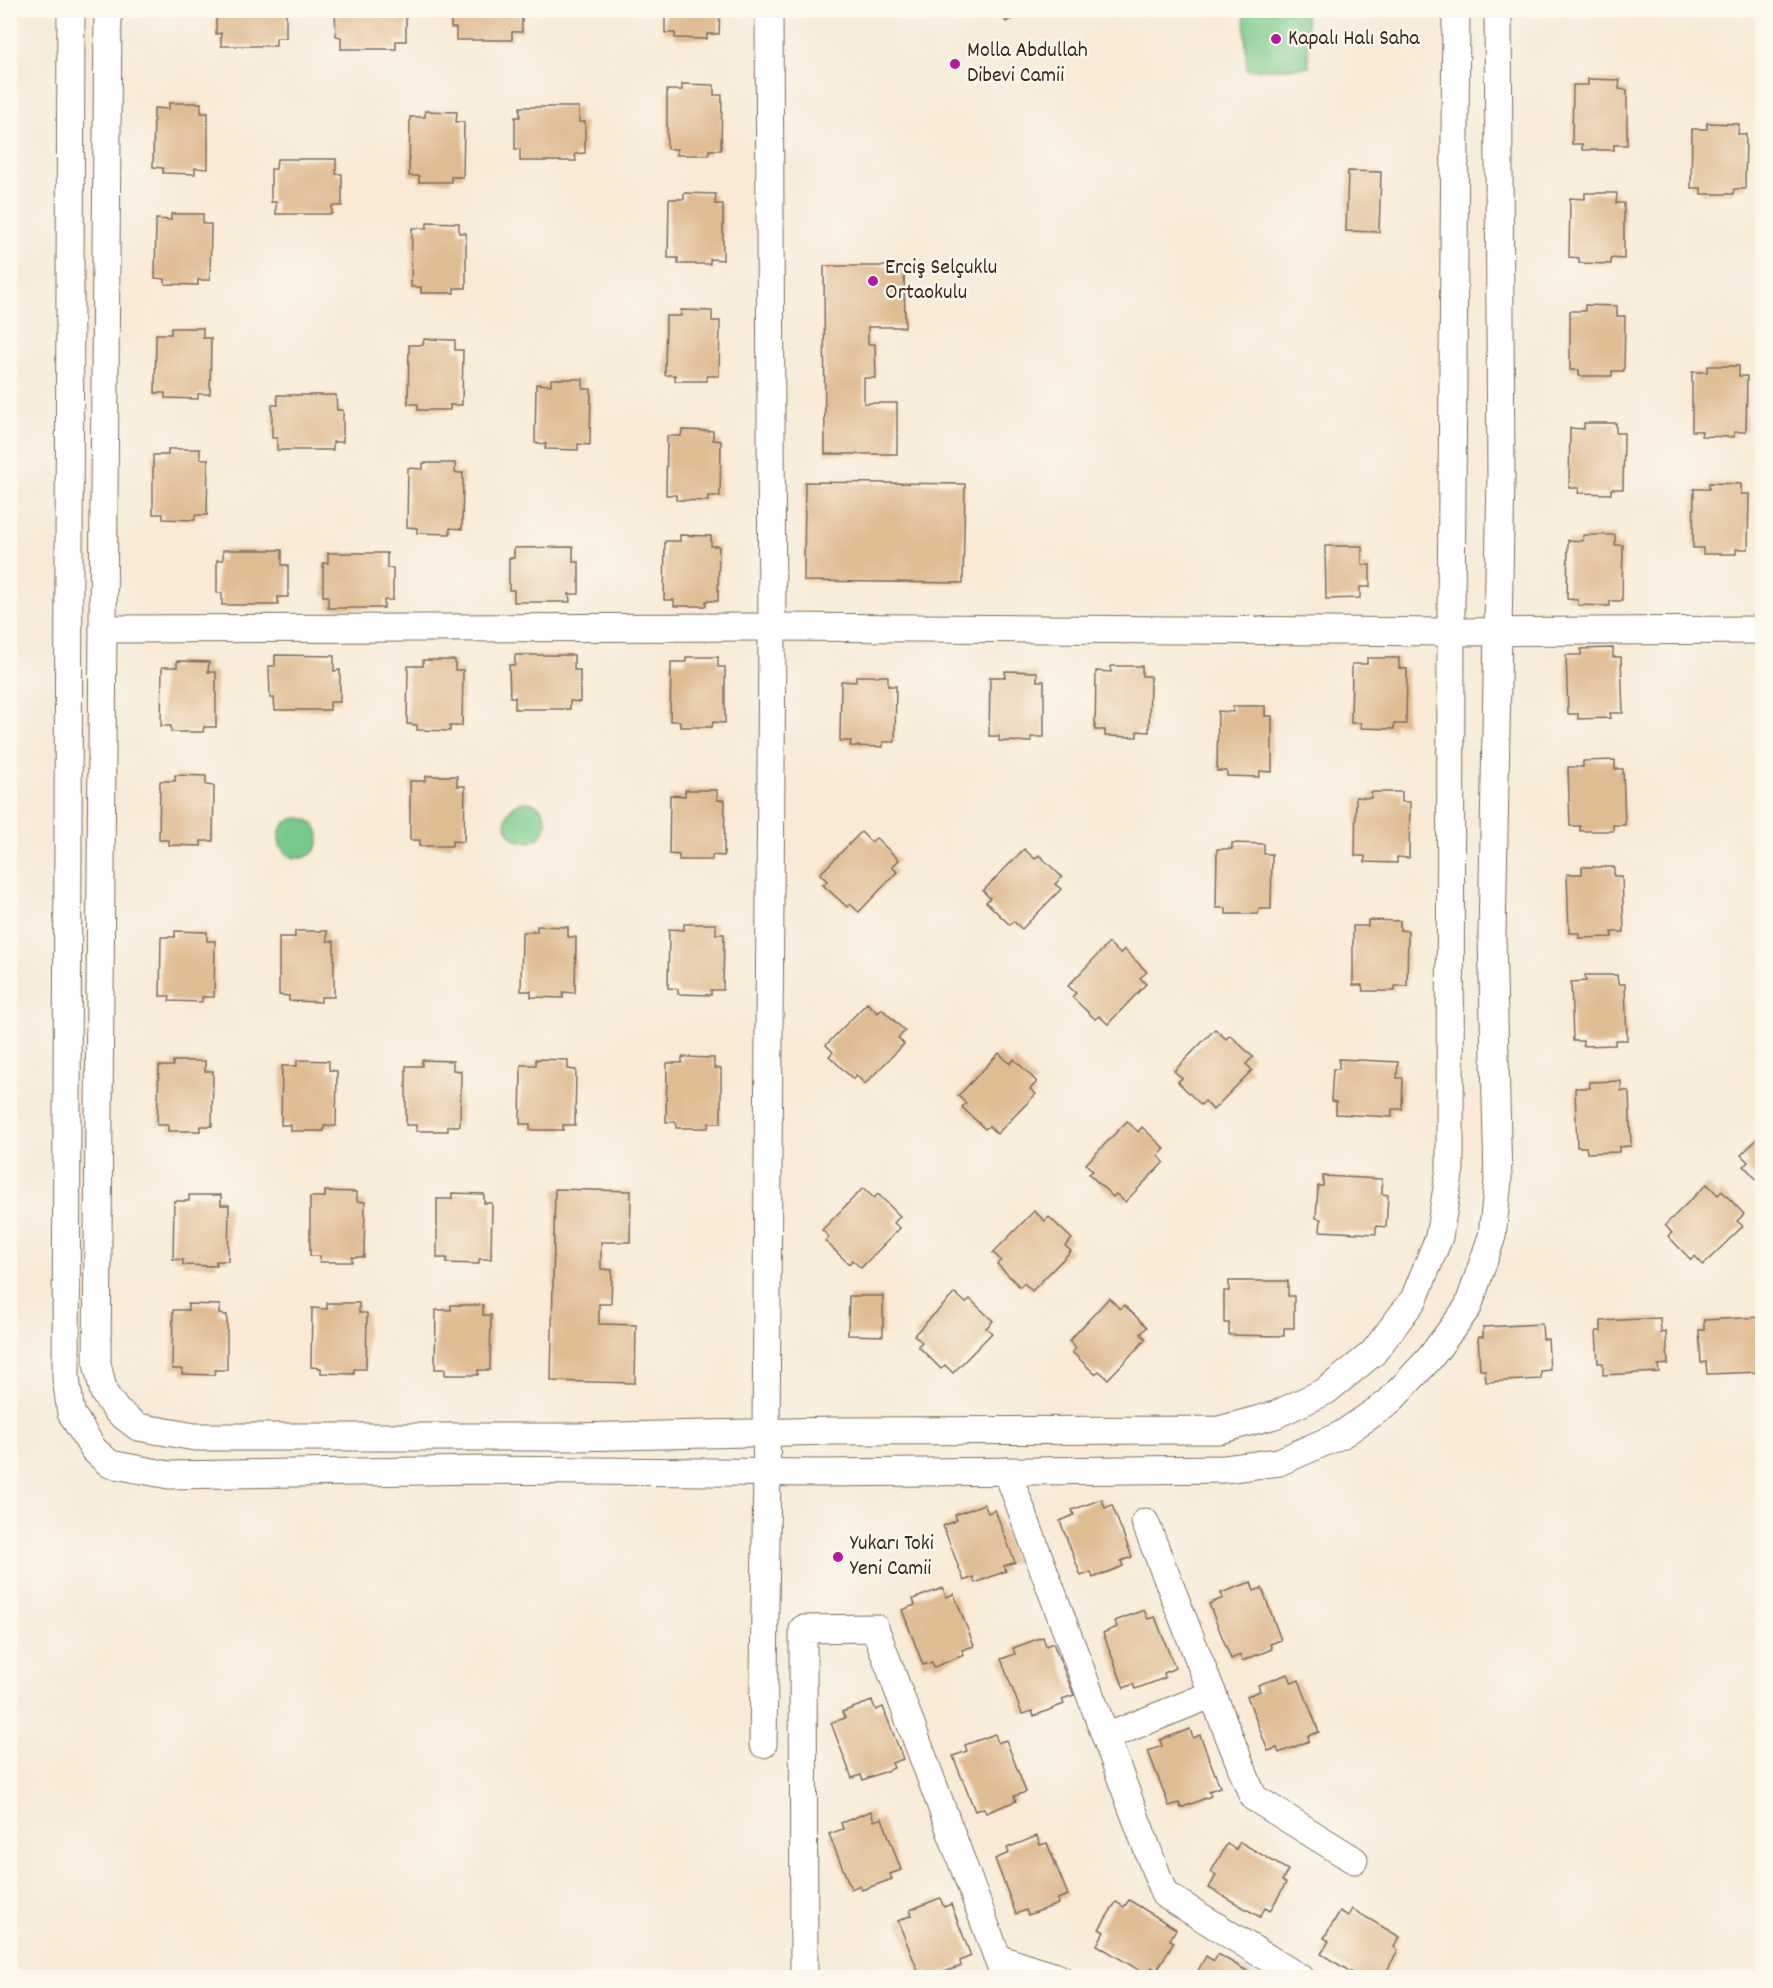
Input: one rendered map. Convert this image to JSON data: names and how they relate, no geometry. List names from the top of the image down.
{
  "places": [
    "Kapalı Halı Saha",
    "Molla Abdullah Dibevi Camii",
    "Erciş Selçuklu Ortaokulu",
    "Yukarı Toki Yeni Camii"
  ]
}
